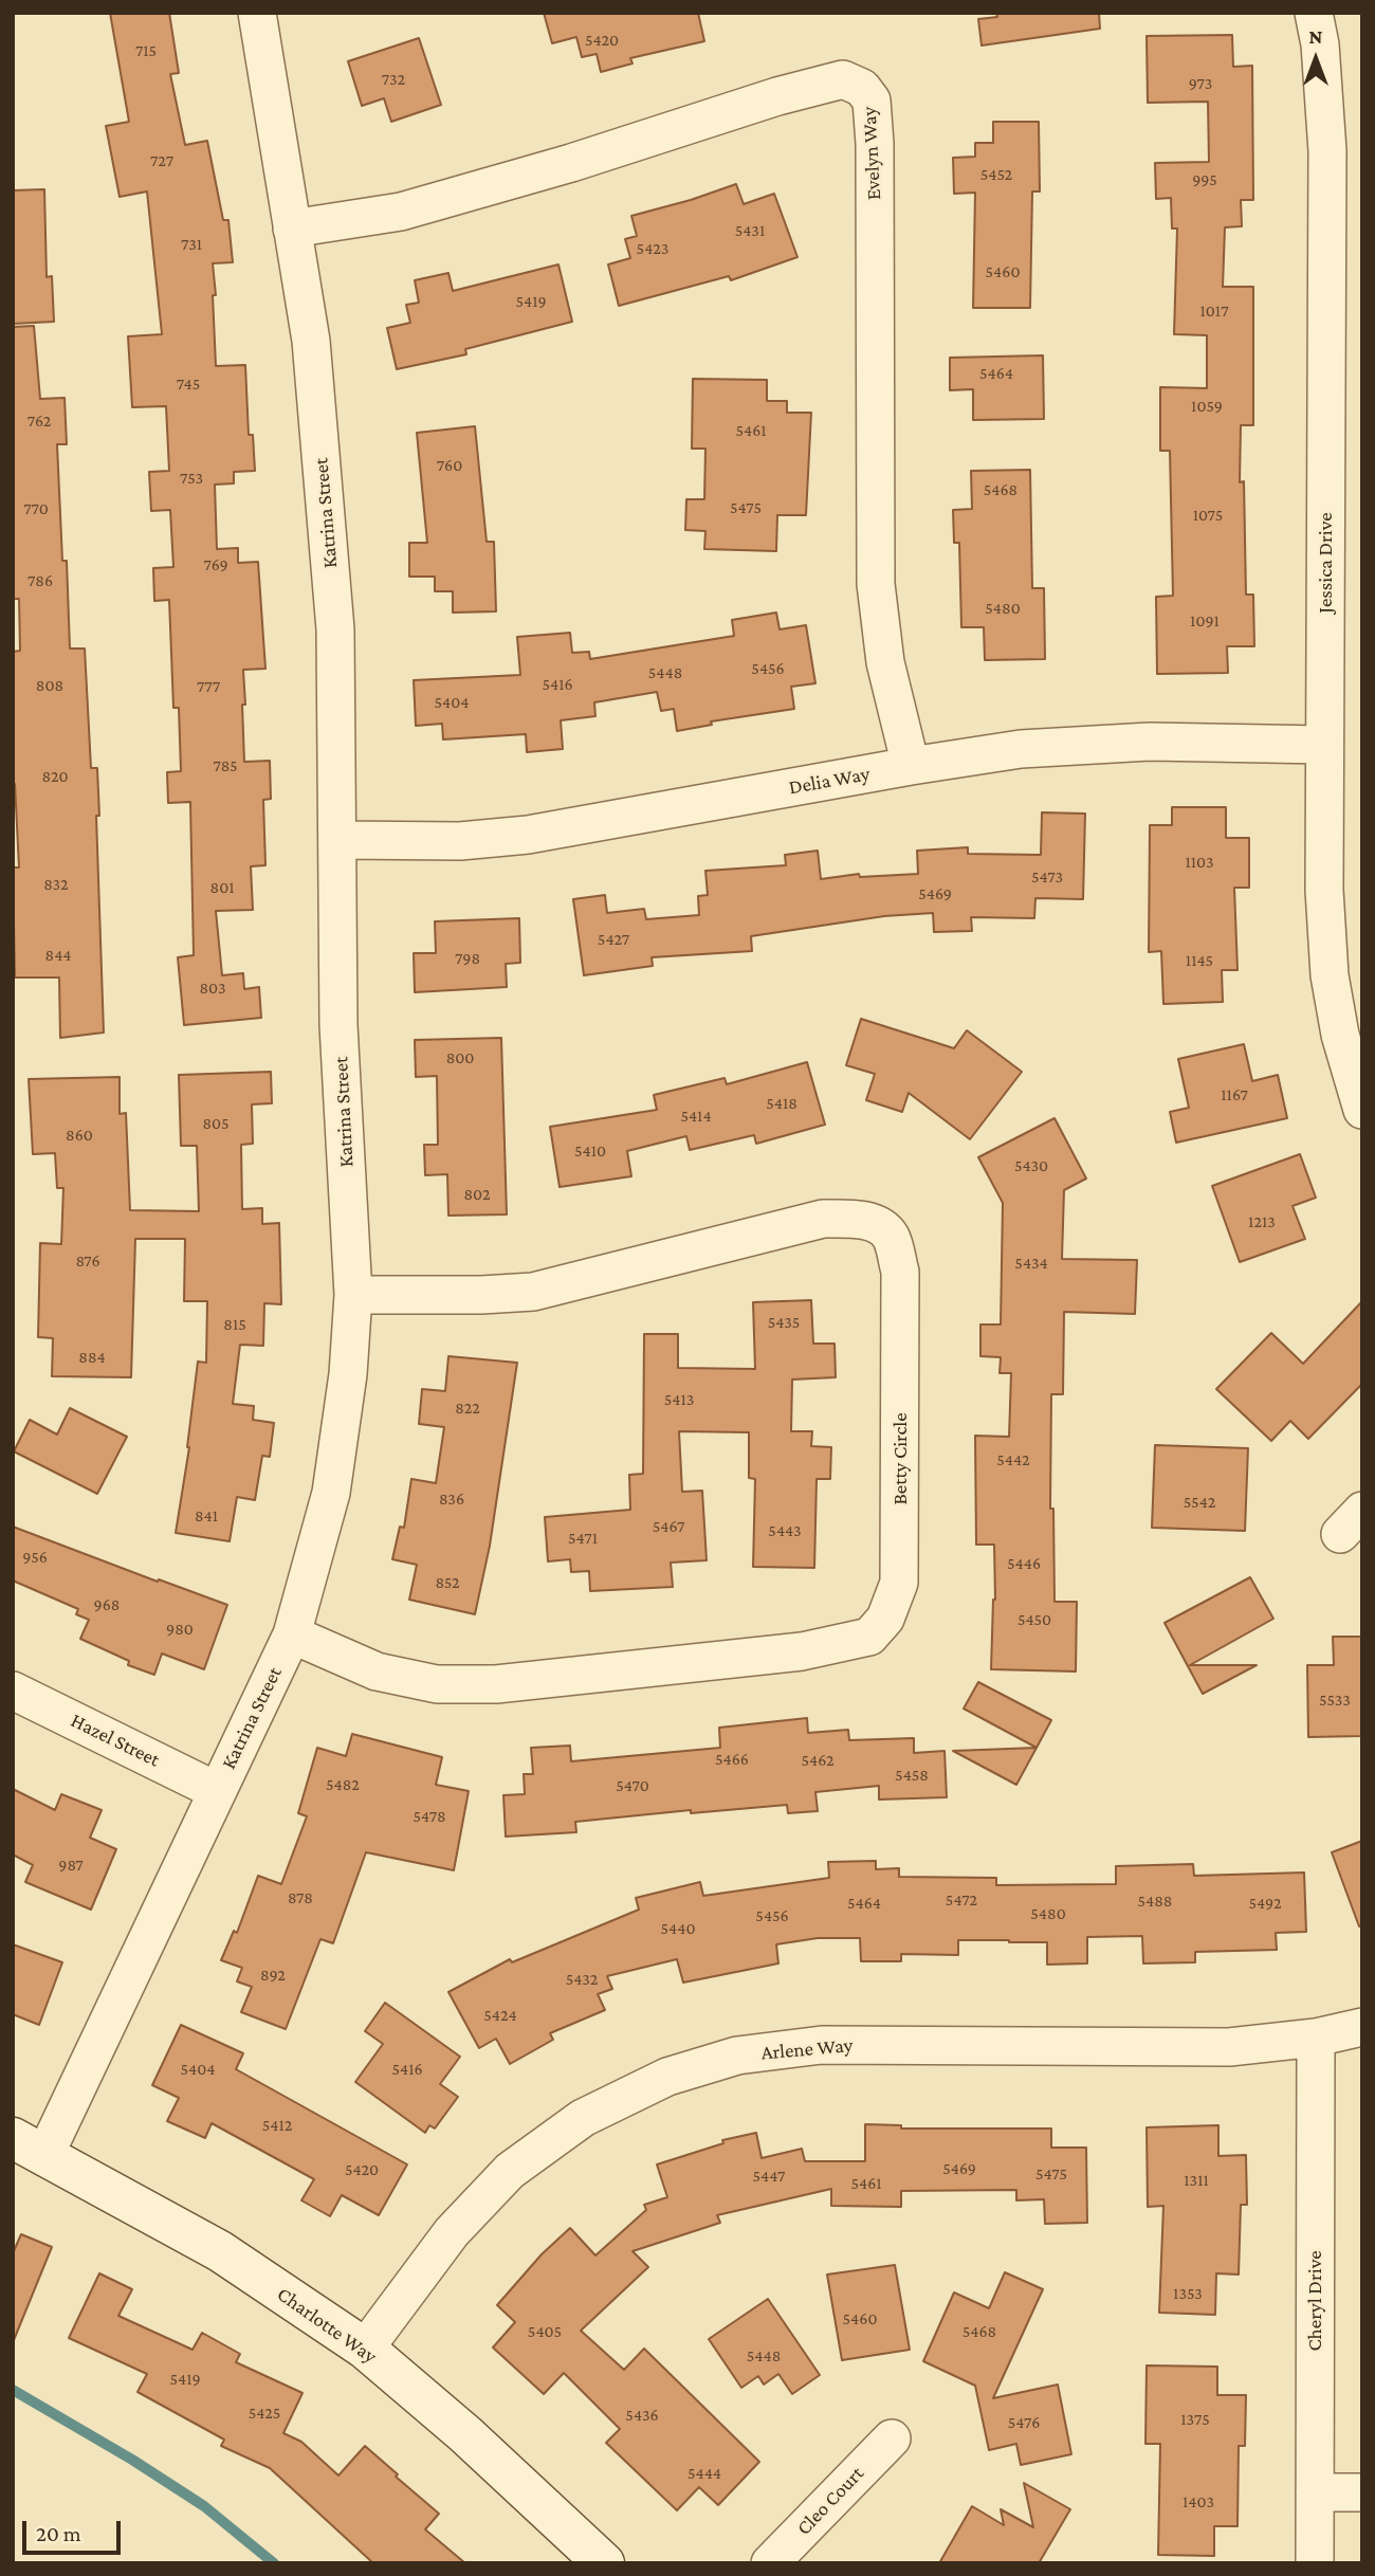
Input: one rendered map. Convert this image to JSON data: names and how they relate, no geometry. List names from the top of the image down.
{
  "streets": {
    "street": [
      "Evelyn Way",
      "Katrina Street",
      "Jessica Drive",
      "Delia Way",
      "Betty Circle",
      "Hazel Street",
      "Arlene Way",
      "Cheryl Drive",
      "Charlotte Way",
      "Cleo Court"
    ]
  },
  "crossings": [
    ["Evelyn Way", "Katrina Street"],
    ["Evelyn Way", "Delia Way"],
    ["Katrina Street", "Delia Way"],
    ["Katrina Street", "Betty Circle"],
    ["Katrina Street", "Hazel Street"],
    ["Katrina Street", "Charlotte Way"],
    ["Jessica Drive", "Delia Way"],
    ["Arlene Way", "Cheryl Drive"],
    ["Arlene Way", "Charlotte Way"]
  ],
  "house_numbers": [
    "5420",
    "715",
    "732",
    "973",
    "727",
    "5452",
    "995",
    "5431",
    "731",
    "5423",
    "5460",
    "5419",
    "1017",
    "5464",
    "745",
    "1059",
    "762",
    "5461",
    "760",
    "753",
    "5468",
    "5475",
    "770",
    "1075",
    "769",
    "786",
    "5480",
    "1091",
    "5456",
    "5448",
    "5416",
    "808",
    "777",
    "5404",
    "785",
    "820",
    "1103",
    "5473",
    "832",
    "801",
    "5469",
    "5427",
    "844",
    "798",
    "1145",
    "803",
    "800",
    "1167",
    "5418",
    "5414",
    "805",
    "860",
    "5410",
    "5430",
    "802",
    "1213",
    "876",
    "5434",
    "5435",
    "815",
    "884",
    "5413",
    "822",
    "5442",
    "836",
    "5542",
    "841",
    "5467",
    "5443",
    "5471",
    "956",
    "5446",
    "852",
    "968",
    "5450",
    "980",
    "5533",
    "5466",
    "5462",
    "5458",
    "5482",
    "5470",
    "5478",
    "987",
    "878",
    "5472",
    "5488",
    "5464",
    "5492",
    "5480",
    "5456",
    "5440",
    "892",
    "5432",
    "5424",
    "5404",
    "5416",
    "5412",
    "5469",
    "5420",
    "5475",
    "5447",
    "1311",
    "5461",
    "1353",
    "5460",
    "5405",
    "5468",
    "5448",
    "5419",
    "5425",
    "5436",
    "1375",
    "5476",
    "5444",
    "1403"
  ],
  "scale_bar": "20 m",
  "north": "top"
}
